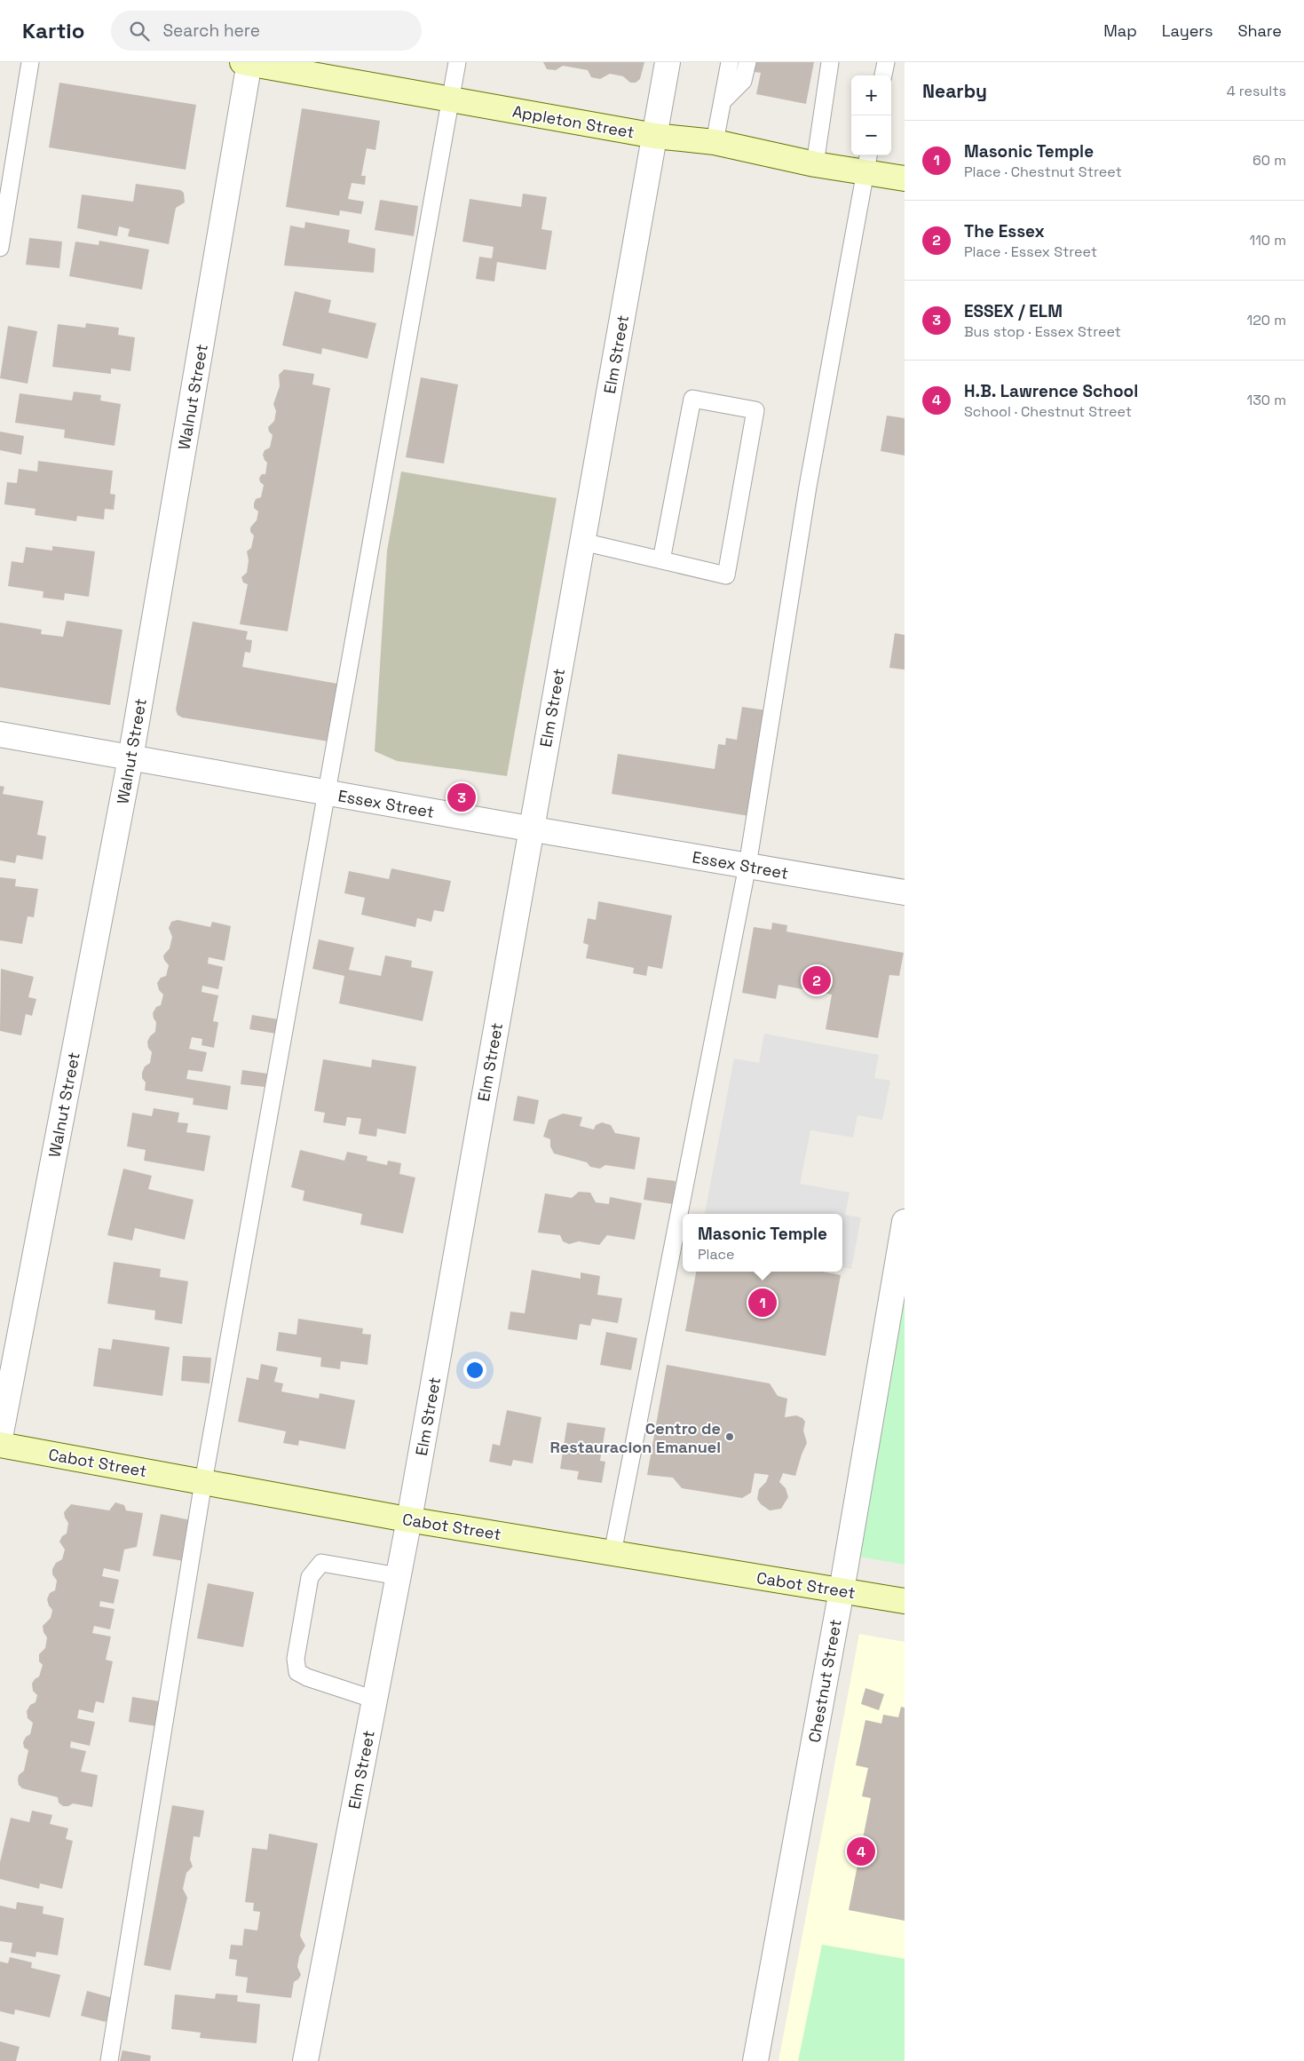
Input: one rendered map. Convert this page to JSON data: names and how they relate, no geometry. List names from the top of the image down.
{
  "streets": {
    "main road": ["Appleton Street", "Cabot Street"],
    "street": [
      "Elm Street",
      "Walnut Street",
      "Essex Street",
      "Chestnut Street"
    ]
  },
  "crossings": [
    ["Appleton Street", "Elm Street"],
    ["Appleton Street", "Walnut Street"],
    ["Elm Street", "Essex Street"],
    ["Elm Street", "Cabot Street"],
    ["Walnut Street", "Essex Street"],
    ["Cabot Street", "Chestnut Street"]
  ],
  "places": ["Centro de Restauracion Emanuel"],
  "page": {
    "header": "Kartio",
    "search": "Search here",
    "nav": ["Map", "Layers", "Share"],
    "heading": ["Nearby", "4 results"],
    "map_buttons": ["+", "−"],
    "list": [
      {
        "mark": "1",
        "name": "Masonic Temple",
        "note": "Place · Chestnut Street",
        "value": "60 m"
      },
      {
        "mark": "2",
        "name": "The Essex",
        "note": "Place · Essex Street",
        "value": "110 m"
      },
      {
        "mark": "3",
        "name": "ESSEX / ELM",
        "note": "Bus stop · Essex Street",
        "value": "120 m"
      },
      {
        "mark": "4",
        "name": "H.B. Lawrence School",
        "note": "School · Chestnut Street",
        "value": "130 m"
      }
    ],
    "pins": [
      "3",
      "2",
      "1",
      "4"
    ],
    "popup": ["Masonic Temple", "Place"]
  }
}
